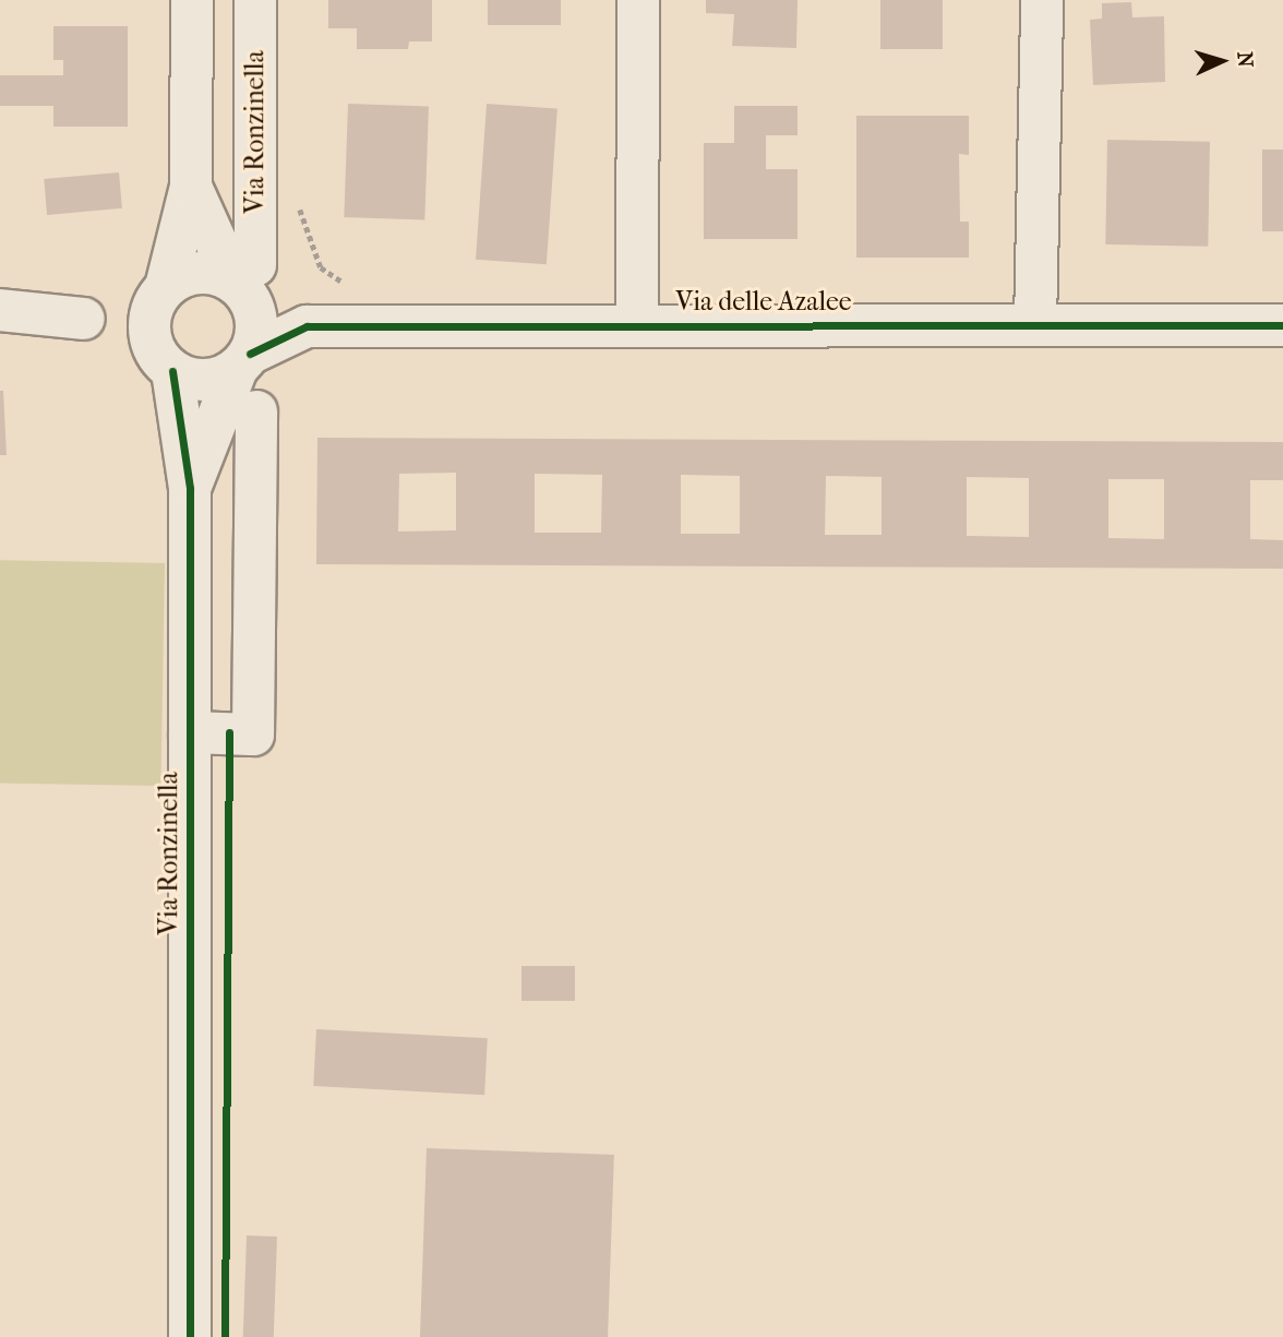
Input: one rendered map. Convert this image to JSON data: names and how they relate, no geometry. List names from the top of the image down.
{
  "streets": {
    "street": ["Via Ronzinella", "Via delle Azalee"]
  },
  "crossings": [
    ["Via Ronzinella", "Via delle Azalee"]
  ],
  "north": "right"
}
